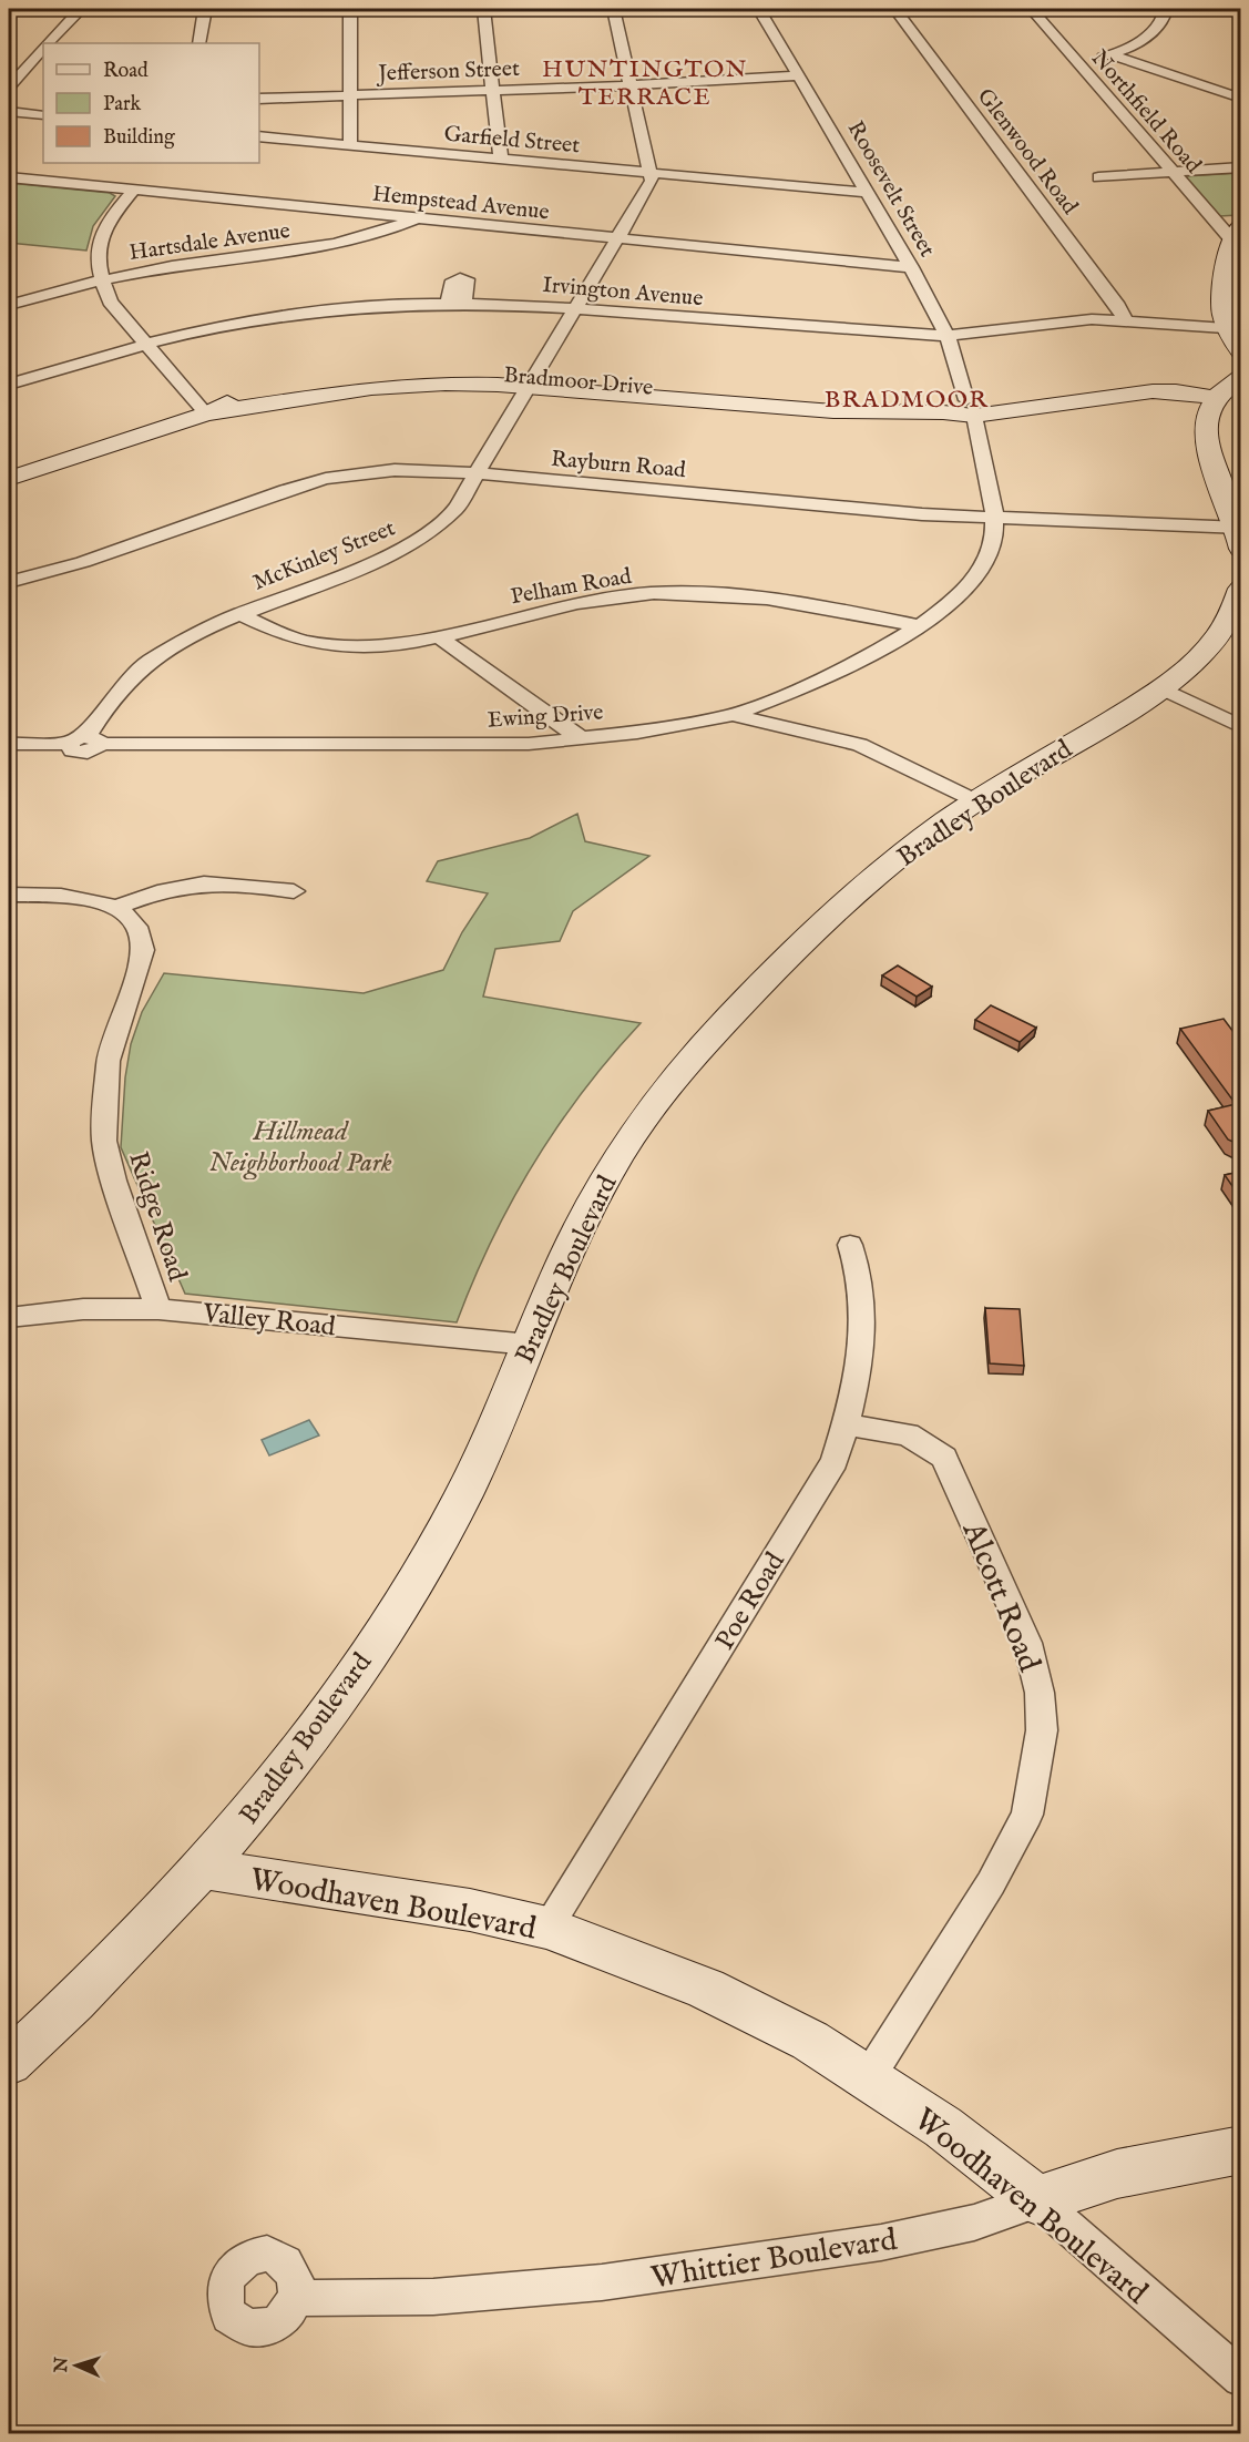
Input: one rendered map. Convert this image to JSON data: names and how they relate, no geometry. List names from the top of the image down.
{
  "streets": {
    "street": [
      "Jefferson Street",
      "Northfield Road",
      "Garfield Street",
      "Glenwood Road",
      "Roosevelt Street",
      "Hempstead Avenue",
      "Hartsdale Avenue",
      "Irvington Avenue",
      "Bradmoor Drive",
      "Rayburn Road",
      "McKinley Street",
      "Pelham Road",
      "Ewing Drive",
      "Bradley Boulevard",
      "Ridge Road",
      "Valley Road",
      "Alcott Road",
      "Poe Road",
      "Woodhaven Boulevard",
      "Whittier Boulevard"
    ]
  },
  "crossings": [
    ["Jefferson Street", "Roosevelt Street"],
    ["Garfield Street", "Roosevelt Street"],
    ["Garfield Street", "McKinley Street"],
    ["Glenwood Road", "Irvington Avenue"],
    ["Roosevelt Street", "Hempstead Avenue"],
    ["Roosevelt Street", "Irvington Avenue"],
    ["Roosevelt Street", "Bradmoor Drive"],
    ["Roosevelt Street", "Rayburn Road"],
    ["Roosevelt Street", "Pelham Road"],
    ["Roosevelt Street", "Ewing Drive"],
    ["Hempstead Avenue", "Hartsdale Avenue"],
    ["Hempstead Avenue", "McKinley Street"],
    ["Irvington Avenue", "McKinley Street"],
    ["Bradmoor Drive", "McKinley Street"],
    ["Rayburn Road", "McKinley Street"],
    ["McKinley Street", "Pelham Road"],
    ["McKinley Street", "Ewing Drive"],
    ["Ewing Drive", "Bradley Boulevard"],
    ["Bradley Boulevard", "Valley Road"],
    ["Bradley Boulevard", "Woodhaven Boulevard"],
    ["Ridge Road", "Valley Road"],
    ["Alcott Road", "Poe Road"],
    ["Alcott Road", "Woodhaven Boulevard"],
    ["Poe Road", "Woodhaven Boulevard"],
    ["Woodhaven Boulevard", "Whittier Boulevard"]
  ],
  "districts": ["HUNTINGTON TERRACE", "BRADMOOR"],
  "parks": ["Hillmead Neighborhood Park"],
  "legend": ["Road", "Park", "Building"],
  "north": "left"
}
